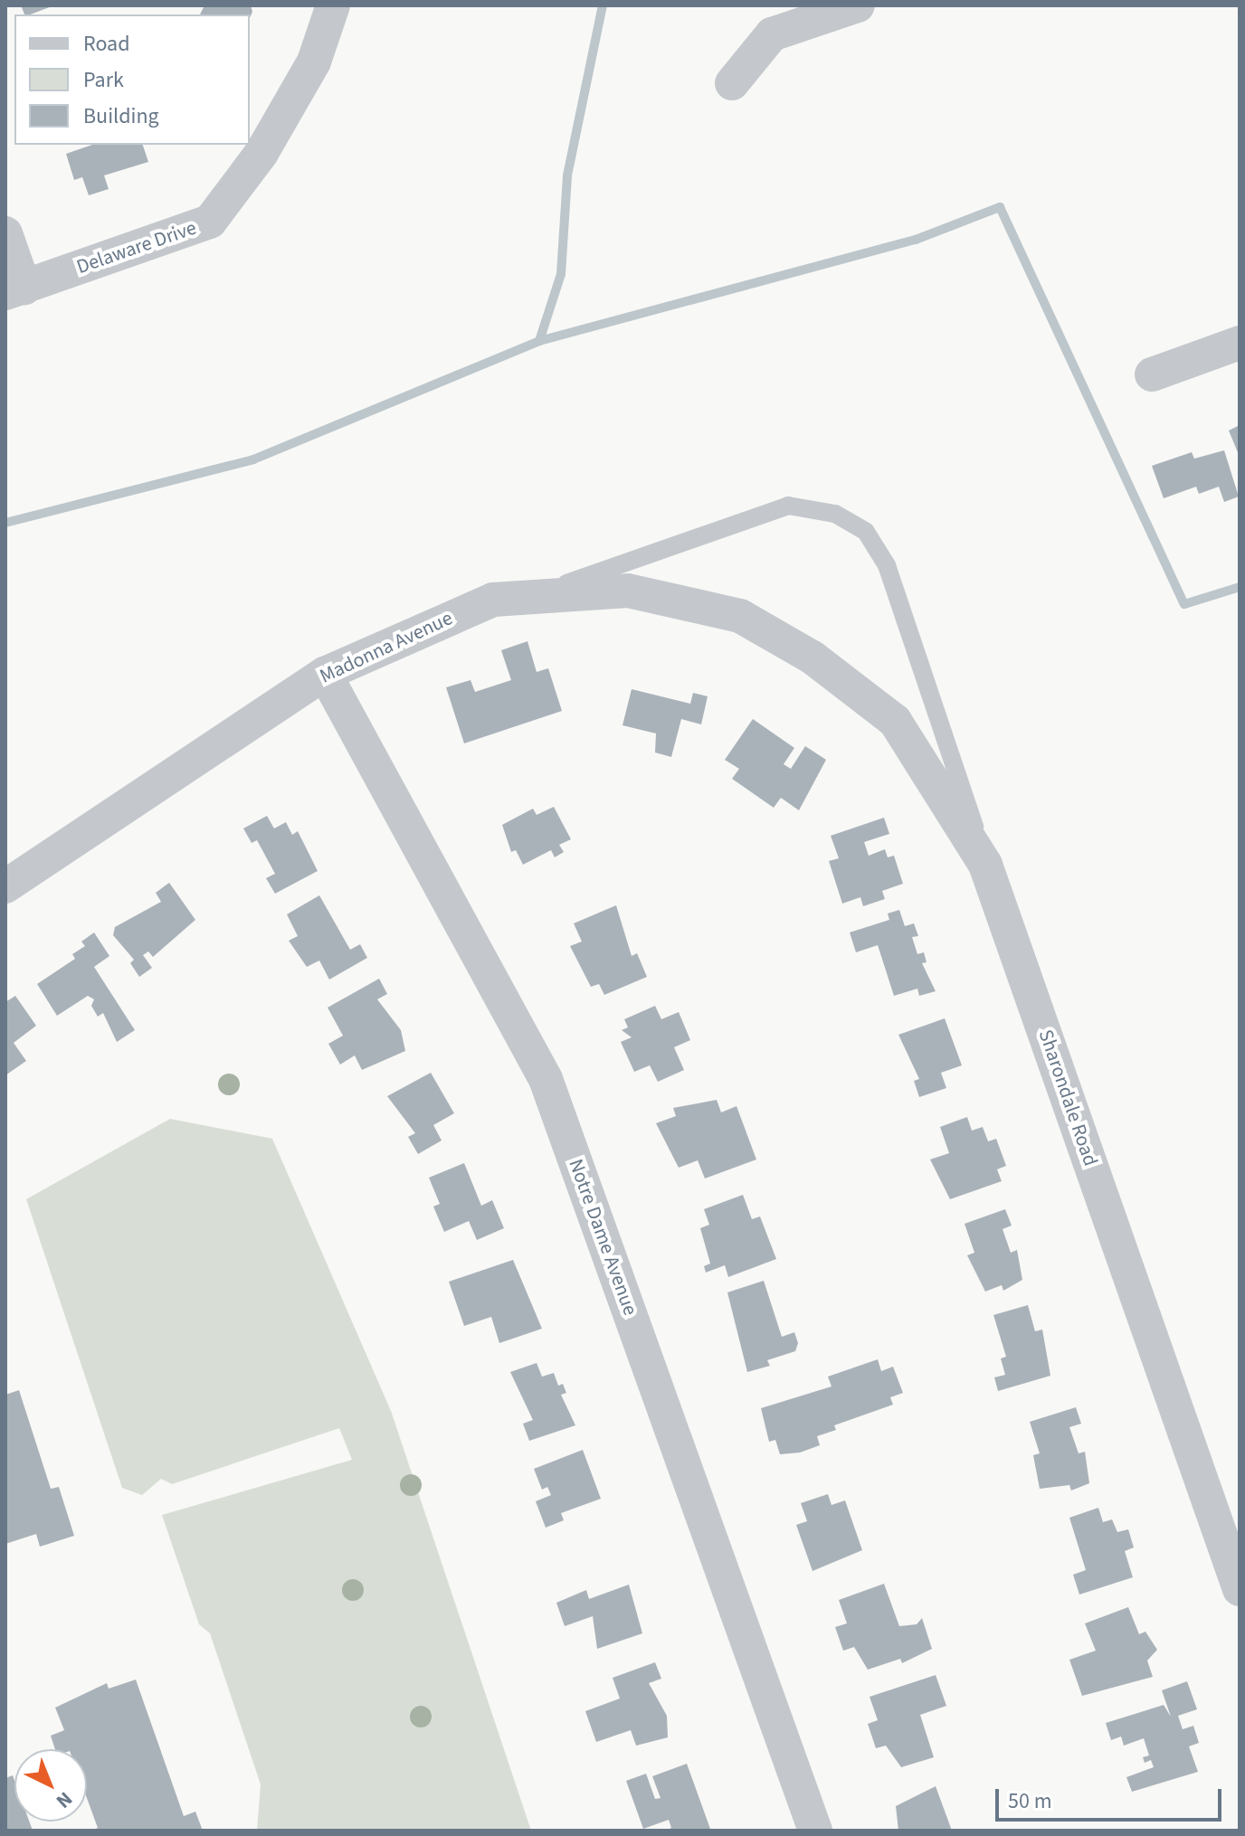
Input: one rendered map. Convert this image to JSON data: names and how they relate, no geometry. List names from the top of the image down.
{
  "streets": {
    "street": [
      "Delaware Drive",
      "Madonna Avenue",
      "Sharondale Road",
      "Notre Dame Avenue"
    ]
  },
  "crossings": [
    ["Madonna Avenue", "Sharondale Road"],
    ["Madonna Avenue", "Notre Dame Avenue"]
  ],
  "legend": ["Road", "Park", "Building"],
  "scale_bar": "50 m",
  "north": "bottom right"
}
